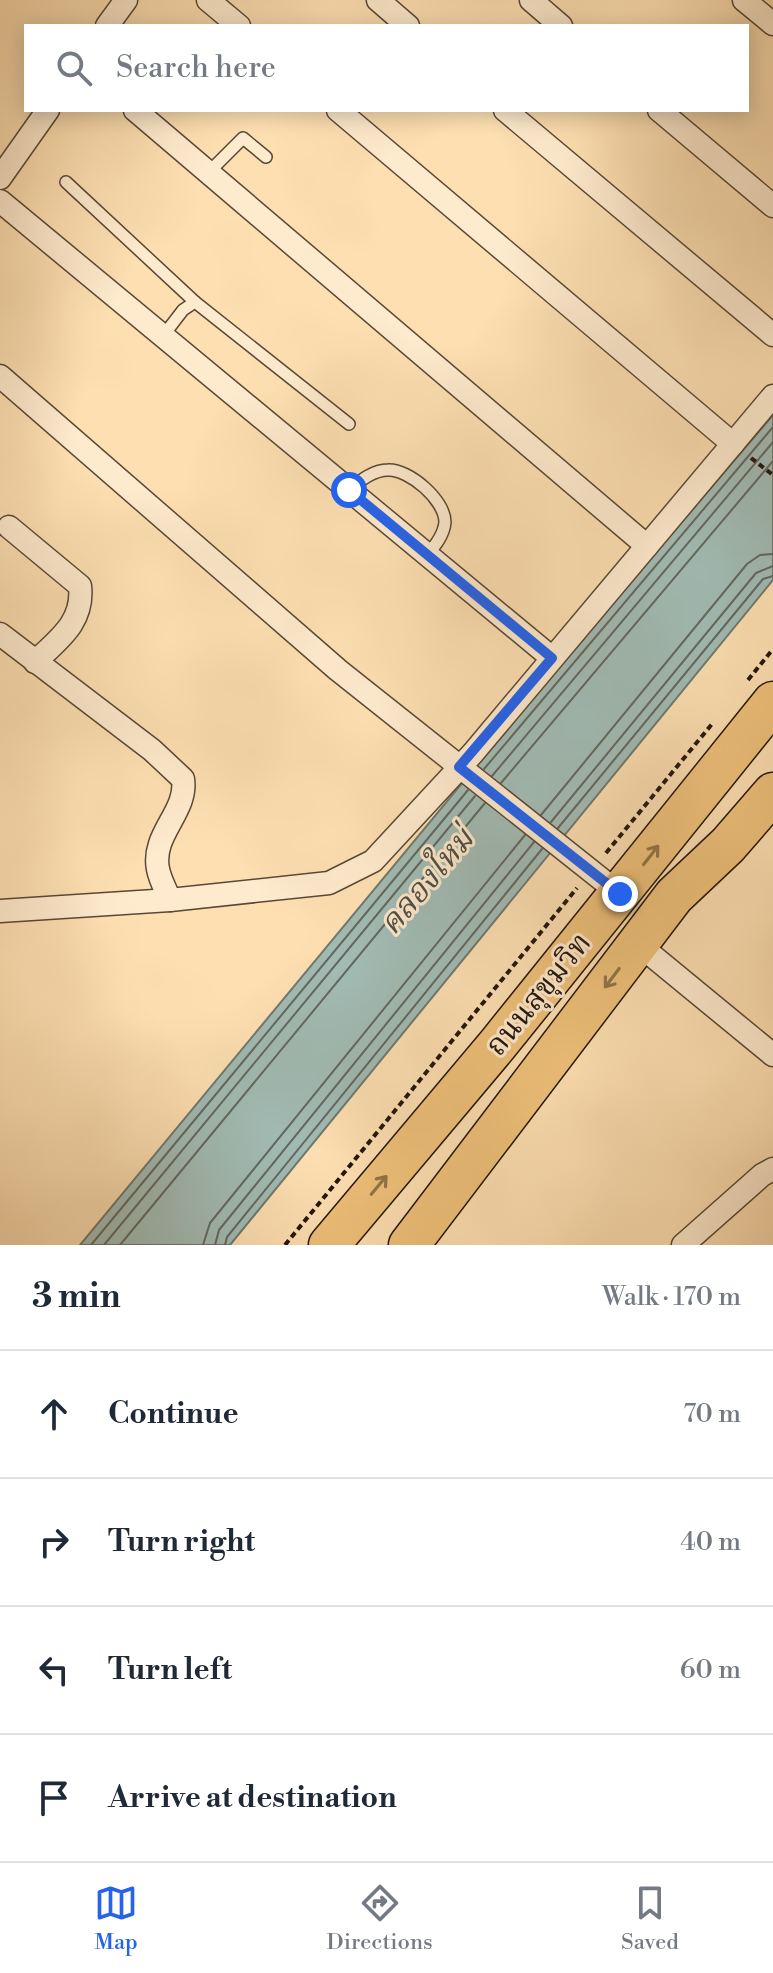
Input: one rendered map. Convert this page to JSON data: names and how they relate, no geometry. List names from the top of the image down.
{
  "streets": {
    "highway": ["ถนนสุขุมวิท"]
  },
  "water": ["คลองใหม่"],
  "page": {
    "search": "Search here",
    "heading": ["3 min", "Walk · 170 m"],
    "list": [
      ["Continue", "70 m"],
      ["Turn right", "40 m"],
      ["Turn left", "60 m"],
      "Arrive at destination"
    ],
    "nav": ["Map", "Directions", "Saved"]
  }
}
